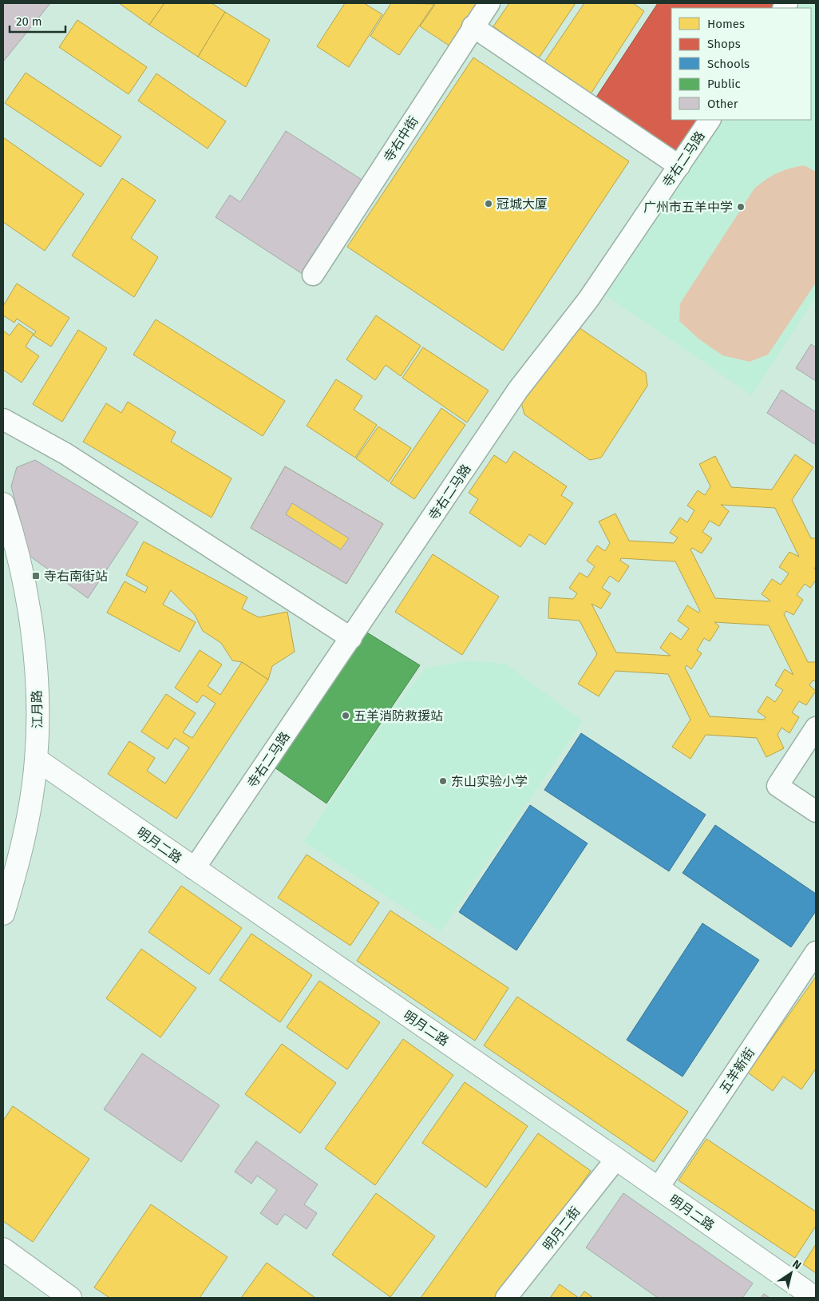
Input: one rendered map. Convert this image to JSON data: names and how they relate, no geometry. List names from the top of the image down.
{
  "streets": {
    "street": [
      "寺右中街",
      "寺右二马路",
      "江月路",
      "明月二路",
      "五羊新街",
      "明月二街"
    ]
  },
  "crossings": [
    ["寺右二马路", "明月二路"],
    ["江月路", "明月二路"],
    ["明月二路", "五羊新街"],
    ["明月二路", "明月二街"]
  ],
  "places": {
    "other": [
      "冠城大厦",
      "广州市五羊中学",
      "五羊消防救援站",
      "东山实验小学"
    ],
    "transit": ["寺右南街站"]
  },
  "legend": [
    "Homes",
    "Shops",
    "Schools",
    "Public",
    "Other"
  ],
  "scale_bar": "20 m",
  "north": "top right"
}
